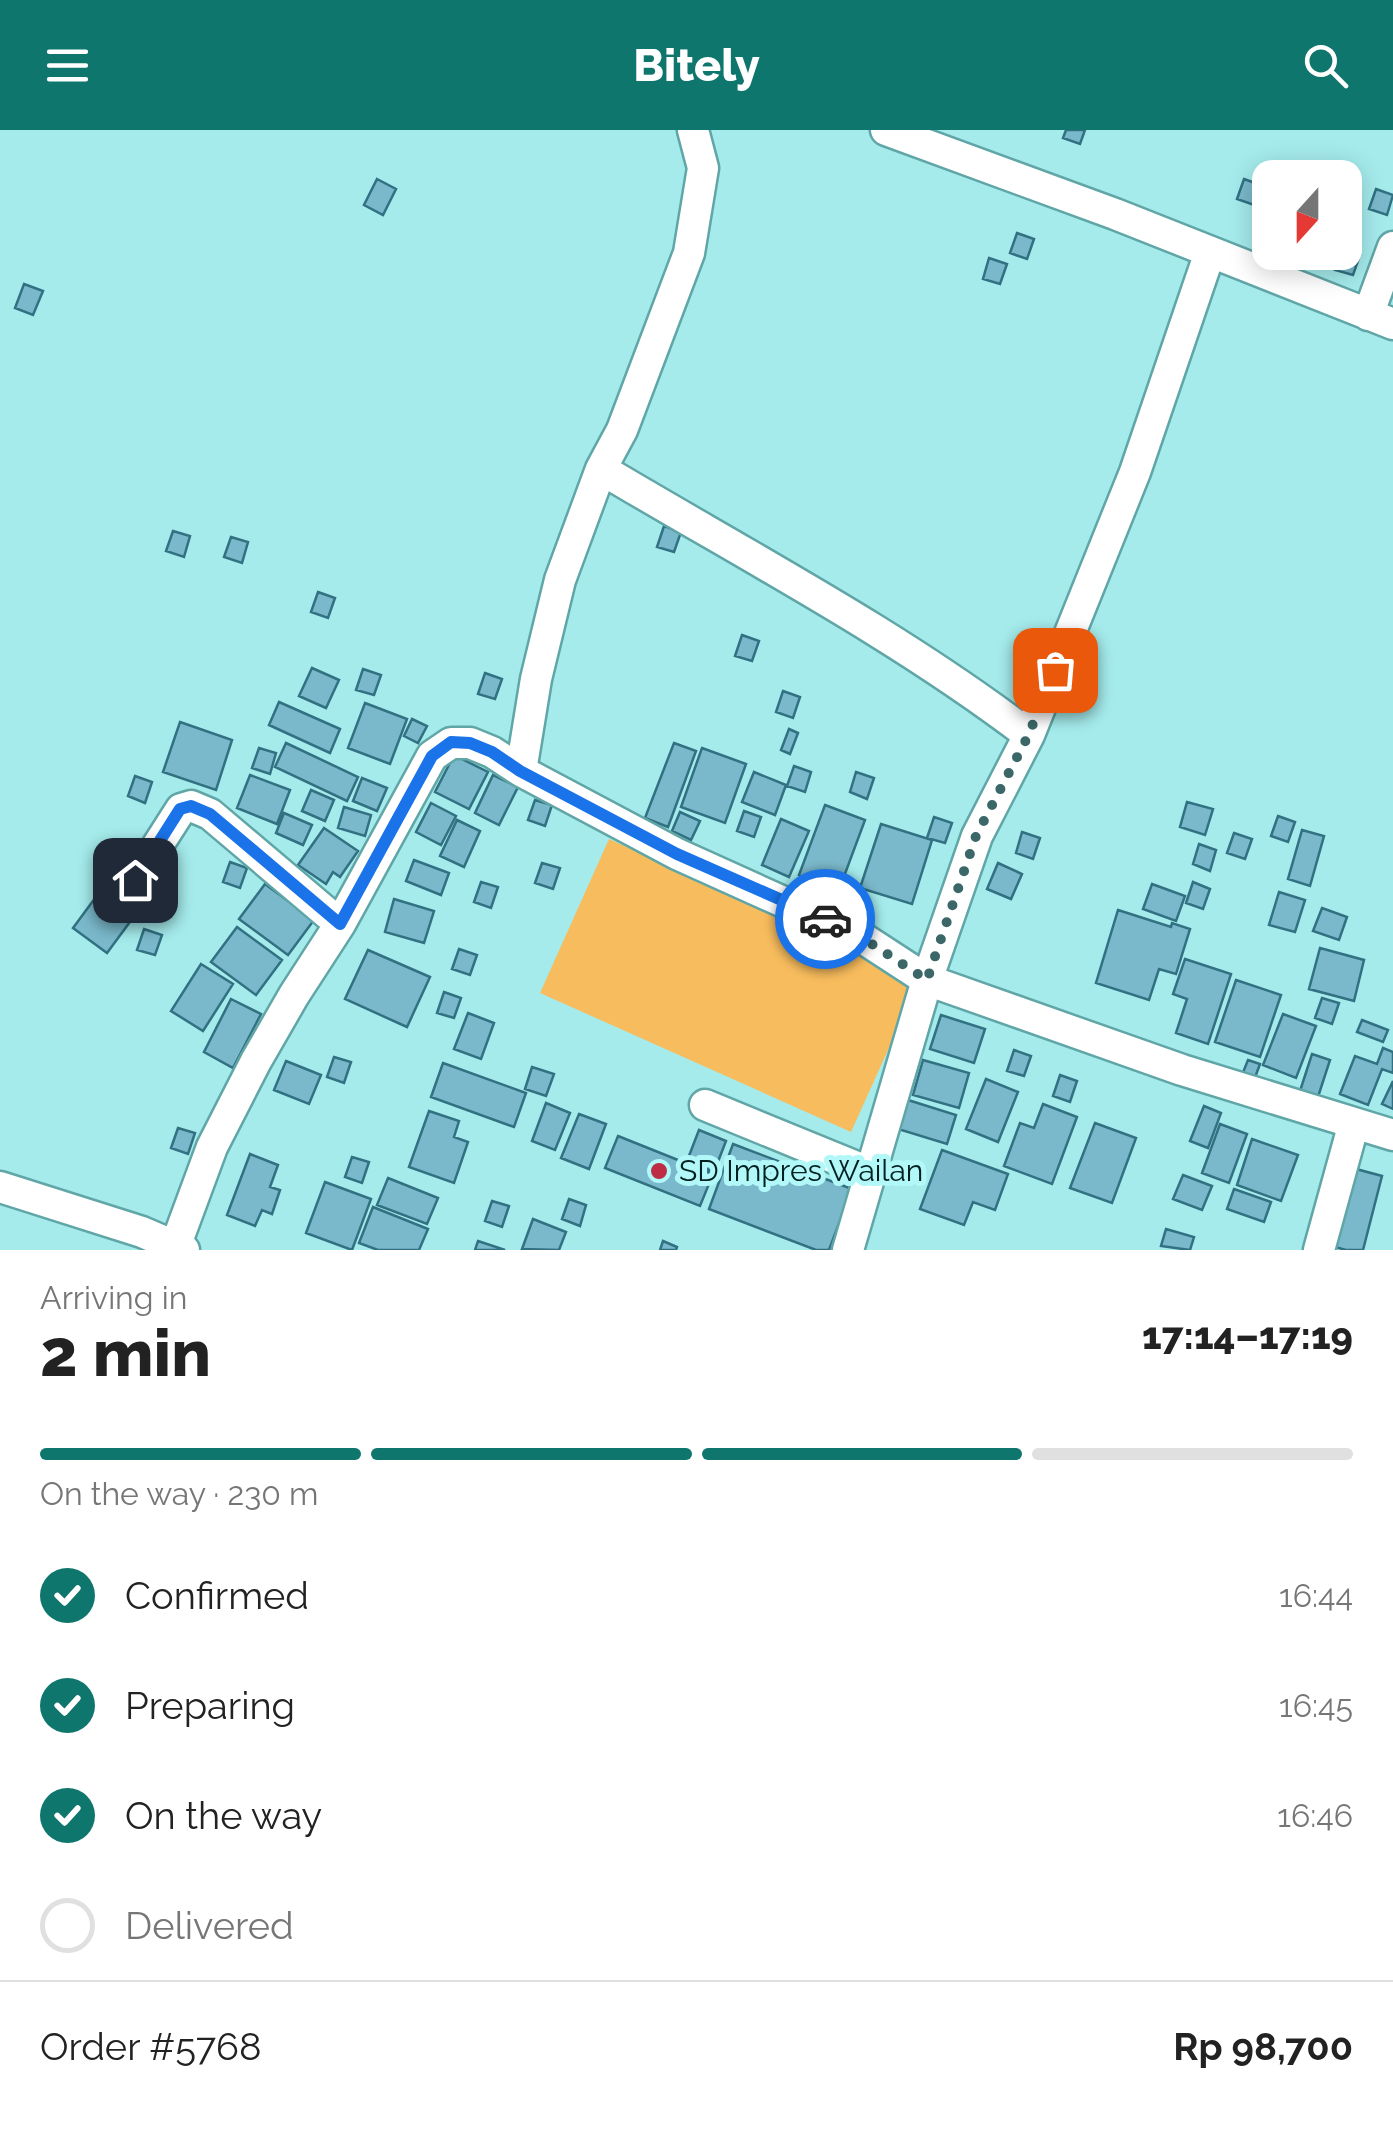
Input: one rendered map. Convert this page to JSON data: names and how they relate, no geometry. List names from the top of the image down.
{
  "places": ["SD Impres Wailan"],
  "north": "bottom",
  "page": {
    "header": "Bitely",
    "heading": ["2 min", "Arriving in", "17:14–17:19"],
    "panel": ["Order #5768", "Rp 98,700"],
    "bar": "On the way · 230 m",
    "list": [
      ["Confirmed", "16:44"],
      ["Preparing", "16:45"],
      ["On the way", "16:46"],
      "Delivered"
    ]
  }
}
